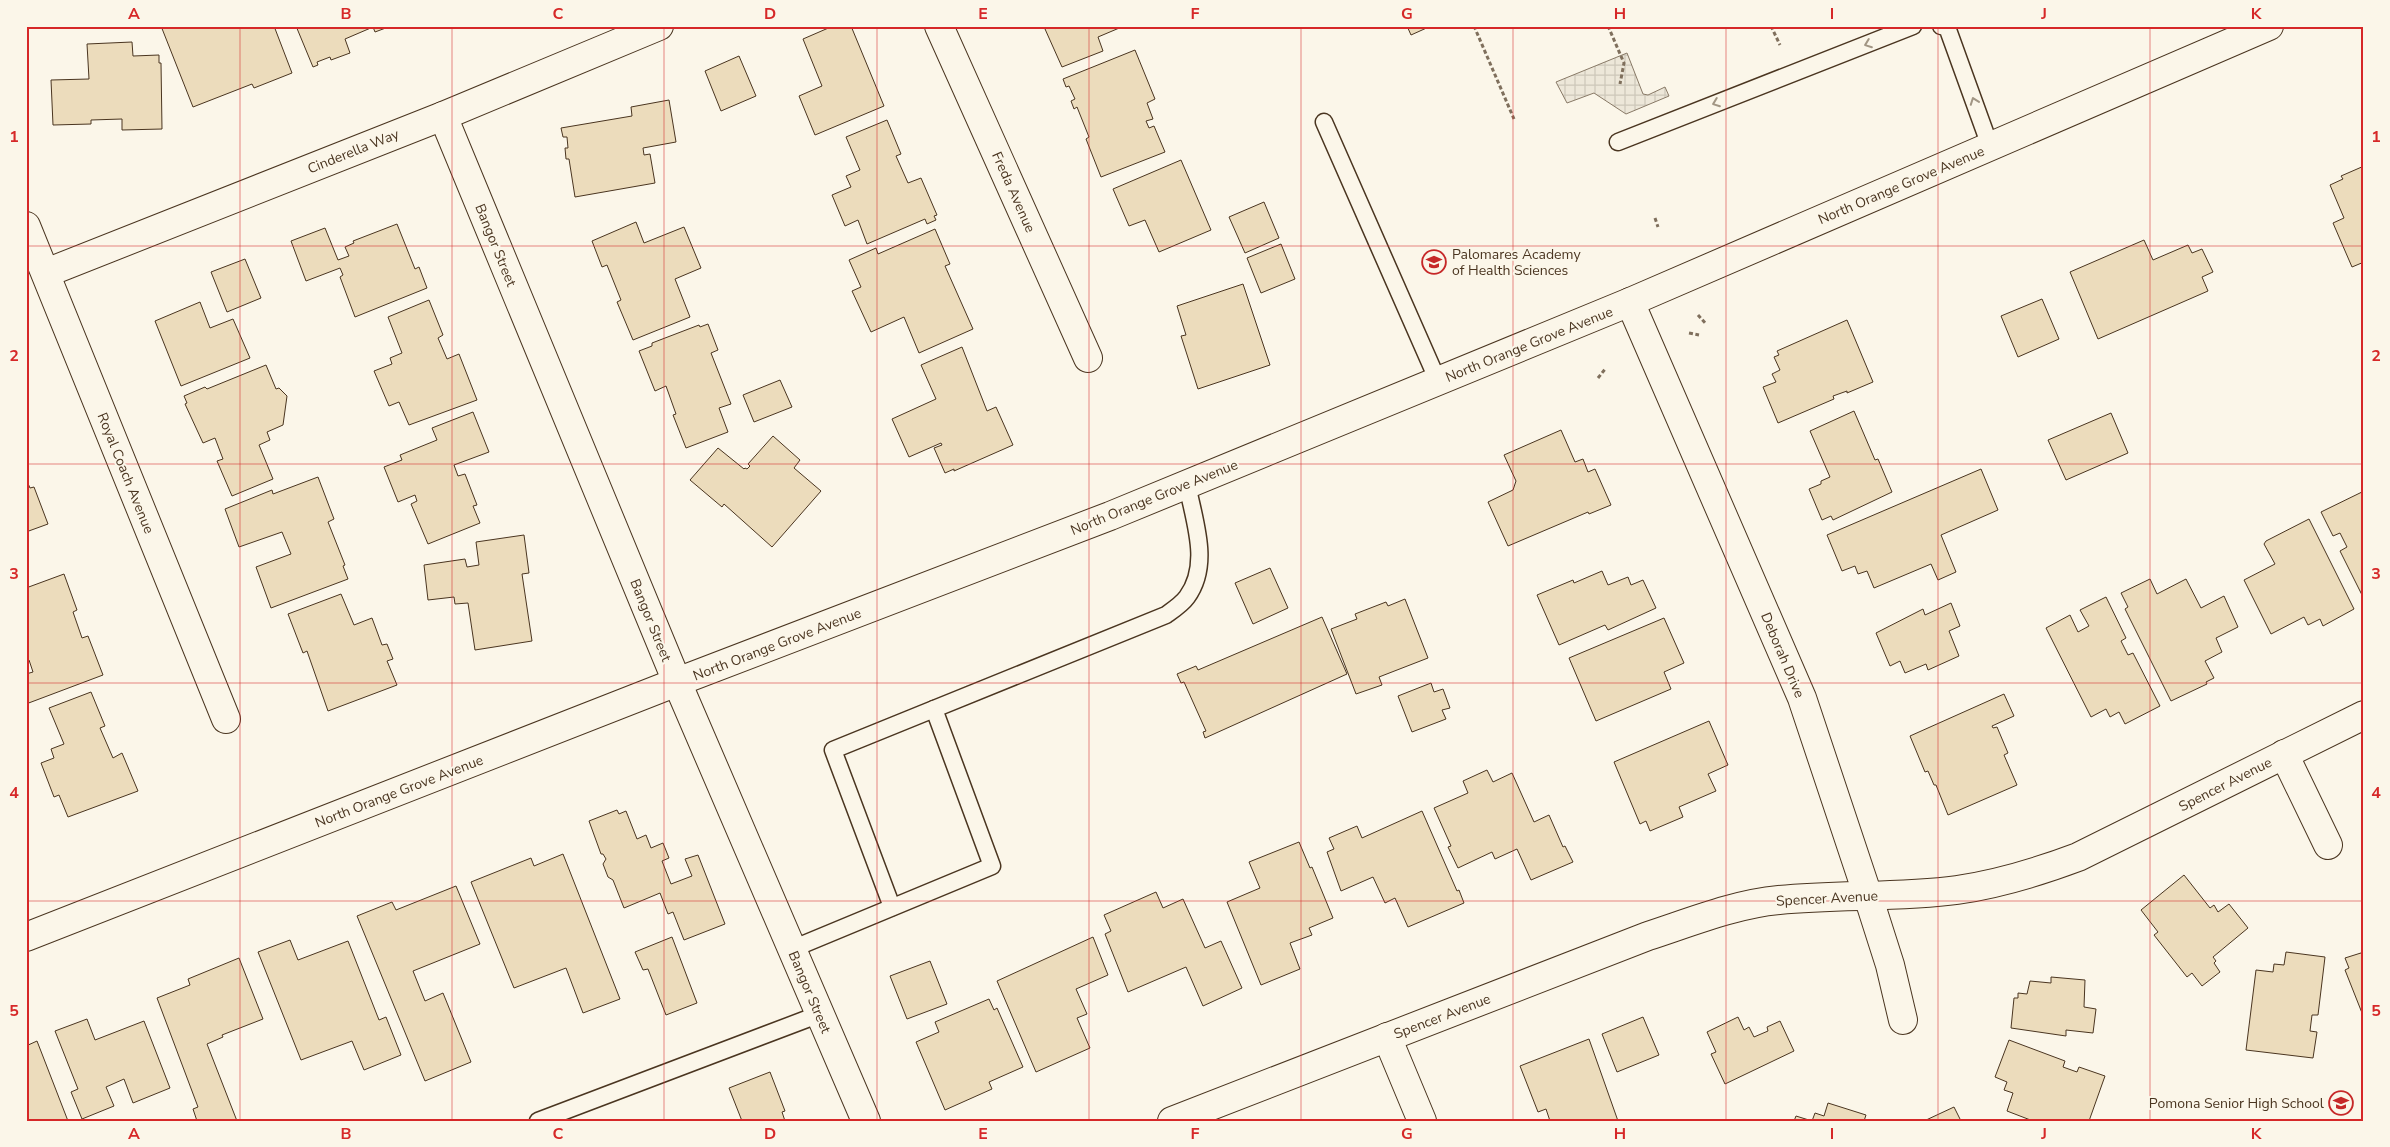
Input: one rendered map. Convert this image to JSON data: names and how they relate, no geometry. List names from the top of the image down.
{
  "streets": {
    "street": [
      "Cinderella Way",
      "North Orange Grove Avenue",
      "Freda Avenue",
      "Bangor Street",
      "Royal Coach Avenue",
      "Deborah Drive",
      "Spencer Avenue"
    ]
  },
  "crossings": [
    ["Cinderella Way", "Bangor Street"],
    ["Cinderella Way", "Royal Coach Avenue"],
    ["North Orange Grove Avenue", "Bangor Street"],
    ["North Orange Grove Avenue", "Deborah Drive"],
    ["Deborah Drive", "Spencer Avenue"]
  ],
  "places": {
    "school or university": ["Palomares Academy of Health Sciences", "Pomona Senior High School"]
  },
  "grid": {
    "columns": [
      "A",
      "B",
      "C",
      "D",
      "E",
      "F",
      "G",
      "H",
      "I",
      "J",
      "K"
    ],
    "rows": [
      "1",
      "2",
      "3",
      "4",
      "5"
    ]
  }
}
